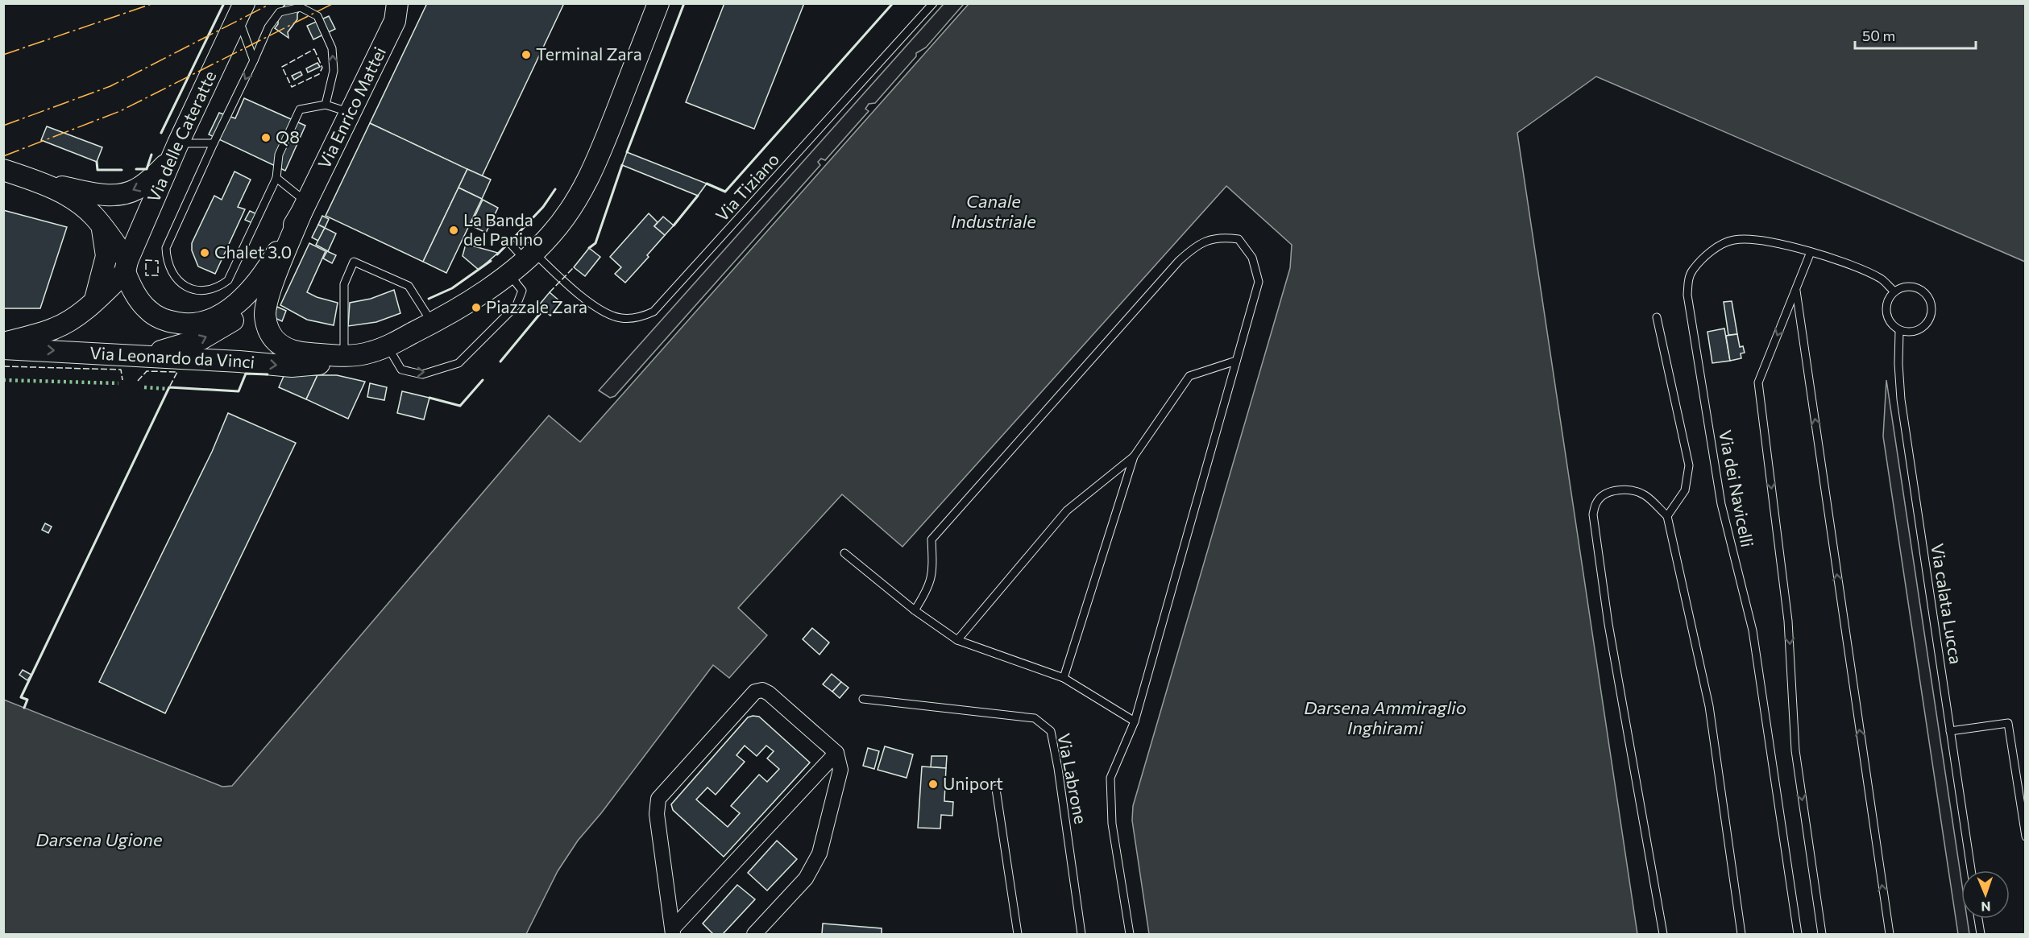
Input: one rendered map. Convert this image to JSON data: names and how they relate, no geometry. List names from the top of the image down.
{
  "streets": {
    "main road": ["Via Enrico Mattei", "Via delle Cateratte", "Via Leonardo da Vinci"],
    "lane": [
      "Via Tiziano",
      "Via dei Navicelli",
      "Via calata Lucca",
      "Via Labrone"
    ]
  },
  "crossings": [
    ["Via Enrico Mattei", "Via delle Cateratte"],
    ["Via Enrico Mattei", "Via Leonardo da Vinci"],
    ["Via dei Navicelli", "Via calata Lucca"]
  ],
  "one_way": ["Via Leonardo da Vinci"],
  "water": ["Canale Industriale", "Darsena Ammiraglio Inghirami", "Darsena Ugione"],
  "places": [
    "Terminal Zara",
    "Q8",
    "La Banda del Panino",
    "Chalet 3.0",
    "Piazzale Zara",
    "Uniport"
  ],
  "scale_bar": "50 m",
  "north": "bottom"
}
